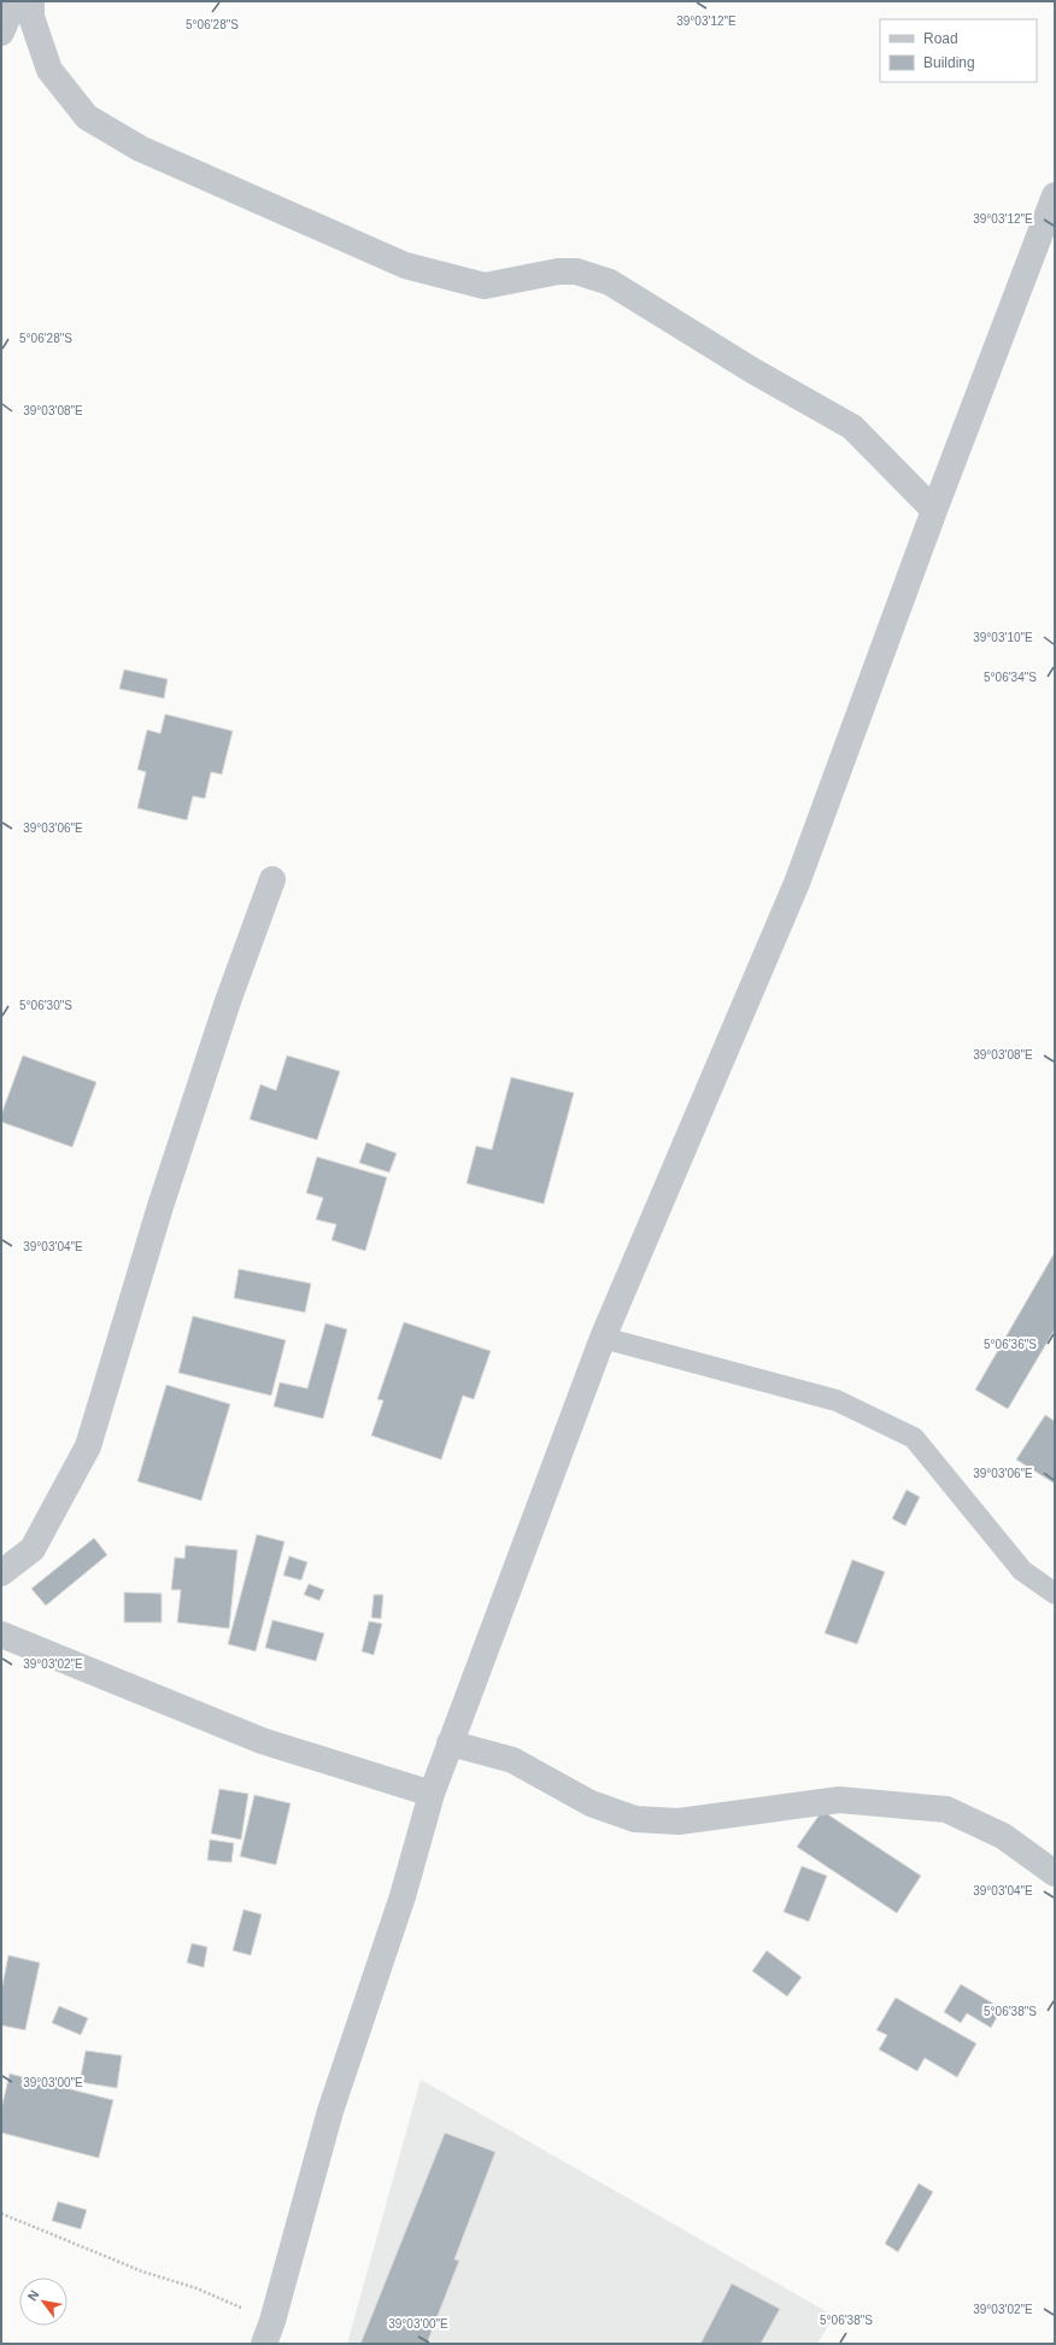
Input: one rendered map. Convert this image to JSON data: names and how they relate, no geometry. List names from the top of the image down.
{
  "legend": ["Road", "Building"],
  "north": "top left",
  "coordinates": [
    "39°03'12\"E",
    "5°06'28\"S",
    "39°03'08\"E",
    "39°03'10\"E",
    "5°06'34\"S",
    "39°03'06\"E",
    "5°06'30\"S",
    "39°03'04\"E",
    "5°06'36\"S",
    "39°03'02\"E",
    "5°06'38\"S",
    "39°03'00\"E"
  ]
}
